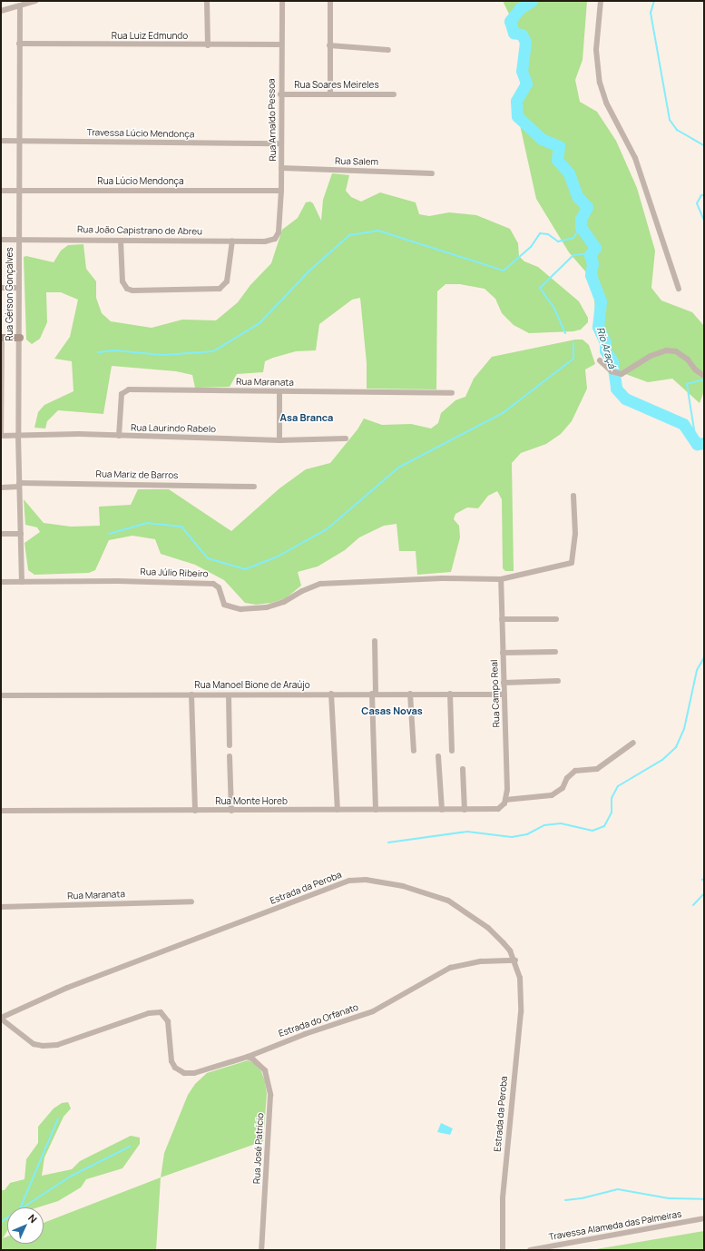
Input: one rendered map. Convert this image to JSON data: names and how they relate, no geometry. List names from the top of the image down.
{
  "streets": {
    "street": [
      "Rua Luiz Edmundo",
      "Rua Soares Meireles",
      "Rua Arnaldo Pessoa",
      "Travessa Lúcio Mendonça",
      "Rua Salem",
      "Rua Lúcio Mendonça",
      "Rua João Capistrano de Abreu",
      "Rua Gérson Gonçalves",
      "Rua Maranata",
      "Rua Laurindo Rabelo",
      "Rua Mariz de Barros",
      "Rua Júlio Ribeiro",
      "Rua Manoel Bione de Araújo",
      "Rua Campo Real",
      "Rua Monte Horeb",
      "Estrada da Peroba",
      "Estrada do Orfanato",
      "Rua José Patrício",
      "Travessa Alameda das Palmeiras"
    ]
  },
  "crossings": [
    ["Rua Luiz Edmundo", "Rua Arnaldo Pessoa"],
    ["Rua Luiz Edmundo", "Rua Gérson Gonçalves"],
    ["Rua Soares Meireles", "Rua Arnaldo Pessoa"],
    ["Rua Arnaldo Pessoa", "Travessa Lúcio Mendonça"],
    ["Rua Arnaldo Pessoa", "Rua Salem"],
    ["Rua Arnaldo Pessoa", "Rua Lúcio Mendonça"],
    ["Rua Arnaldo Pessoa", "Rua João Capistrano de Abreu"],
    ["Travessa Lúcio Mendonça", "Rua Gérson Gonçalves"],
    ["Rua Lúcio Mendonça", "Rua Gérson Gonçalves"],
    ["Rua João Capistrano de Abreu", "Rua Gérson Gonçalves"],
    ["Rua Gérson Gonçalves", "Rua Laurindo Rabelo"],
    ["Rua Gérson Gonçalves", "Rua Mariz de Barros"],
    ["Rua Gérson Gonçalves", "Rua Júlio Ribeiro"],
    ["Rua Maranata", "Rua Laurindo Rabelo"],
    ["Rua Júlio Ribeiro", "Rua Campo Real"],
    ["Rua Manoel Bione de Araújo", "Rua Campo Real"],
    ["Rua Campo Real", "Rua Monte Horeb"],
    ["Estrada da Peroba", "Estrada do Orfanato"],
    ["Estrada do Orfanato", "Rua José Patrício"]
  ],
  "districts": ["Asa Branca", "Casas Novas"],
  "water": ["Rio Araçá"],
  "north": "top right"
}
